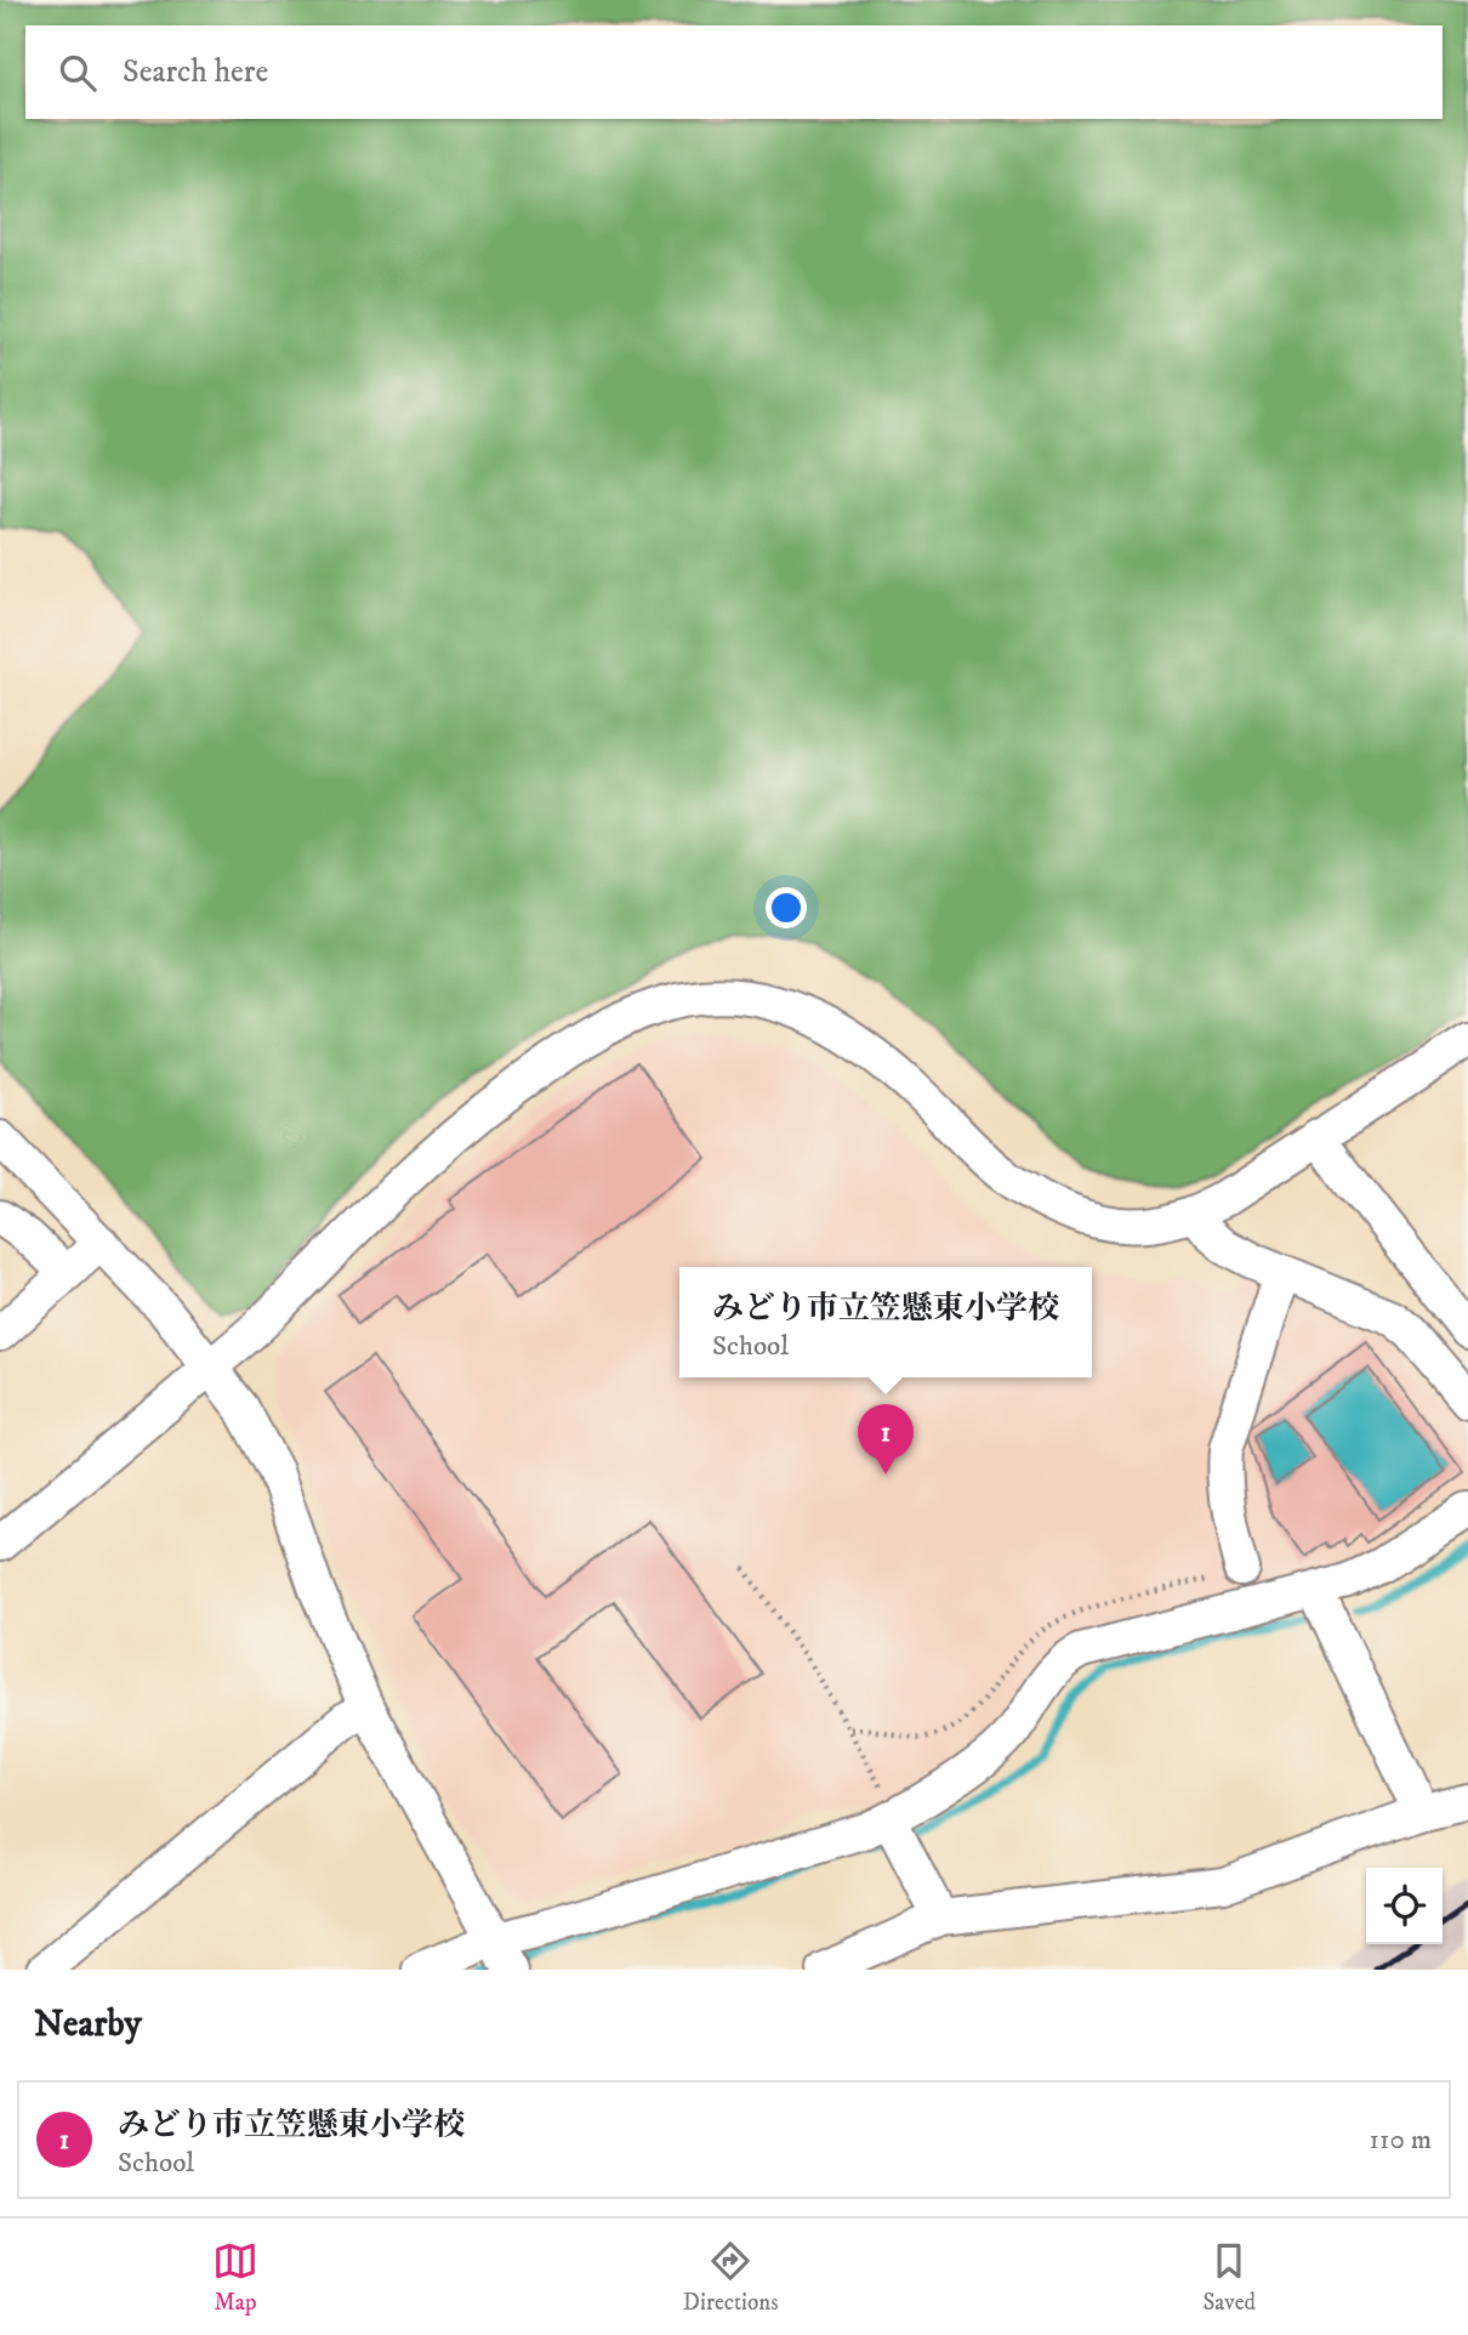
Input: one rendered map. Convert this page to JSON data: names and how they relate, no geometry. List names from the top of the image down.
{
  "page": {
    "search": "Search here",
    "popup": ["みどり市立笠懸東小学校", "School"],
    "pins": "1",
    "heading": "Nearby",
    "list": [
      {
        "mark": "1",
        "name": "みどり市立笠懸東小学校",
        "note": "School",
        "value": "110 m"
      }
    ],
    "nav": ["Map", "Directions", "Saved"]
  }
}
